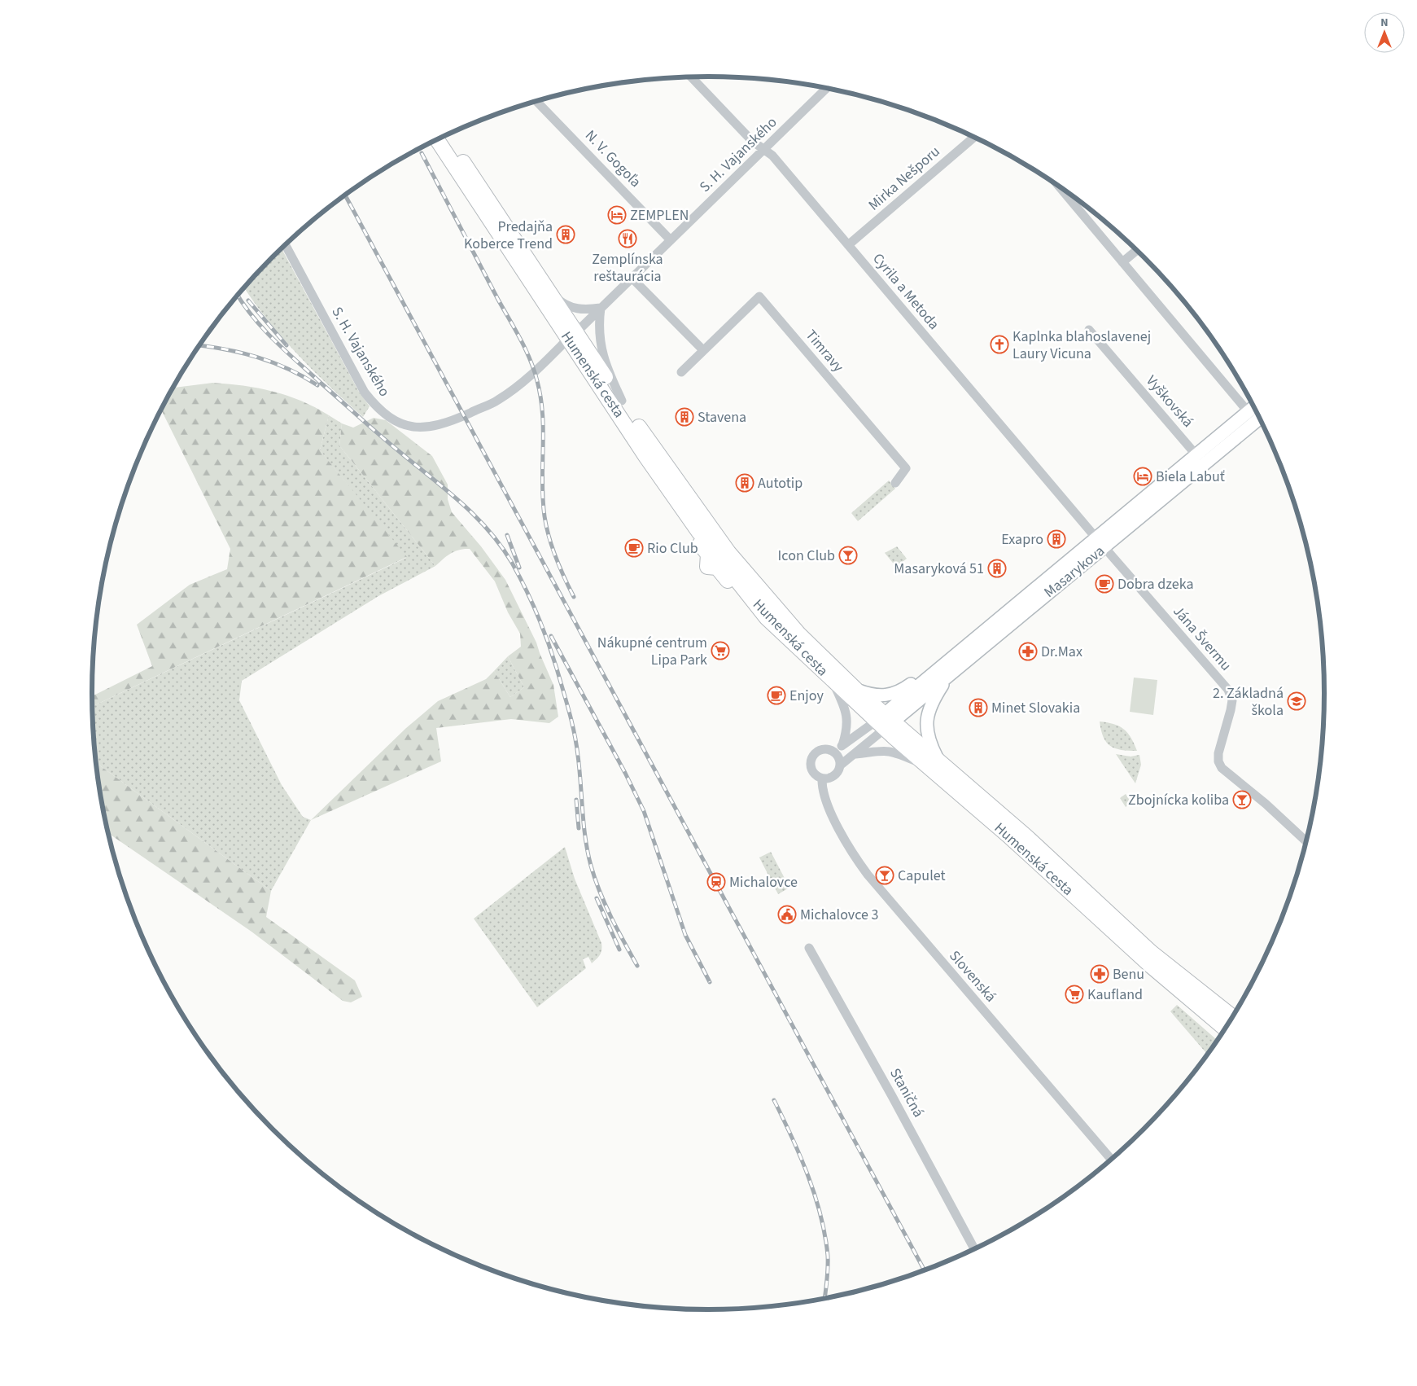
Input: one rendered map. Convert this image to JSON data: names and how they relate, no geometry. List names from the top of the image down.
{
  "streets": {
    "main road": ["Humenská cesta", "Masarykova"],
    "street": [
      "S. H. Vajanského",
      "N. V. Gogoľa",
      "Mirka Nešporu",
      "Cyrila a Metoda",
      "Timravy",
      "Vyškovská",
      "Jána Švermu",
      "Slovenská",
      "Staničná"
    ]
  },
  "crossings": [
    ["S. H. Vajanského", "N. V. Gogoľa"],
    ["S. H. Vajanského", "Cyrila a Metoda"],
    ["S. H. Vajanského", "Humenská cesta"],
    ["Mirka Nešporu", "Cyrila a Metoda"],
    ["Cyrila a Metoda", "Masarykova"],
    ["Cyrila a Metoda", "Jána Švermu"],
    ["Humenská cesta", "Masarykova"],
    ["Vyškovská", "Masarykova"],
    ["Masarykova", "Jána Švermu"]
  ],
  "places": {
    "hotel": ["ZEMPLEN", "Biela Labuť"],
    "building": [
      "Predajňa Koberce Trend",
      "Stavena",
      "Autotip",
      "Exapro",
      "Masaryková 51",
      "Minet Slovakia"
    ],
    "restaurant": ["Zemplínska reštaurácia"],
    "church": ["Kaplnka blahoslavenej Laury Vicuna"],
    "cafe": ["Rio Club", "Dobra dzeka", "Enjoy"],
    "bar": ["Icon Club", "Zbojnícka koliba", "Capulet"],
    "supermarket": ["Nákupné centrum Lipa Park", "Kaufland"],
    "pharmacy": ["Dr.Max", "Benu"],
    "school or university": ["2. Základná škola"],
    "station": ["Michalovce"],
    "public building": ["Michalovce 3"]
  },
  "north": "top"
}
